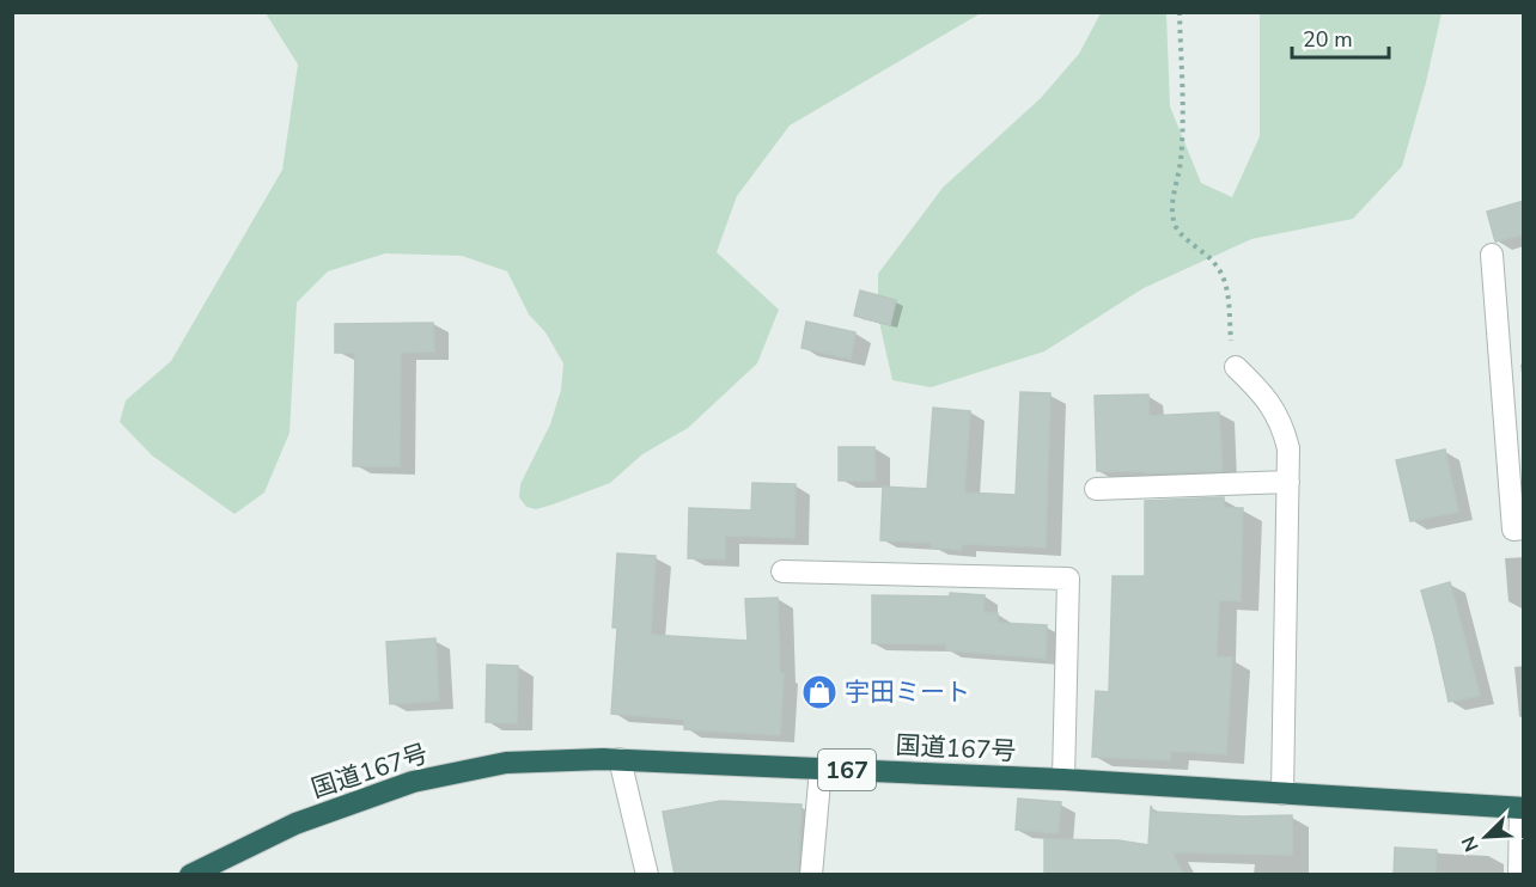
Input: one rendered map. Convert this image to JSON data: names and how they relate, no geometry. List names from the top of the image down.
{
  "streets": {
    "highway": ["国道167号", "167"]
  },
  "places": {
    "shop": ["宇田ミート"]
  },
  "scale_bar": "20 m",
  "north": "bottom left"
}
